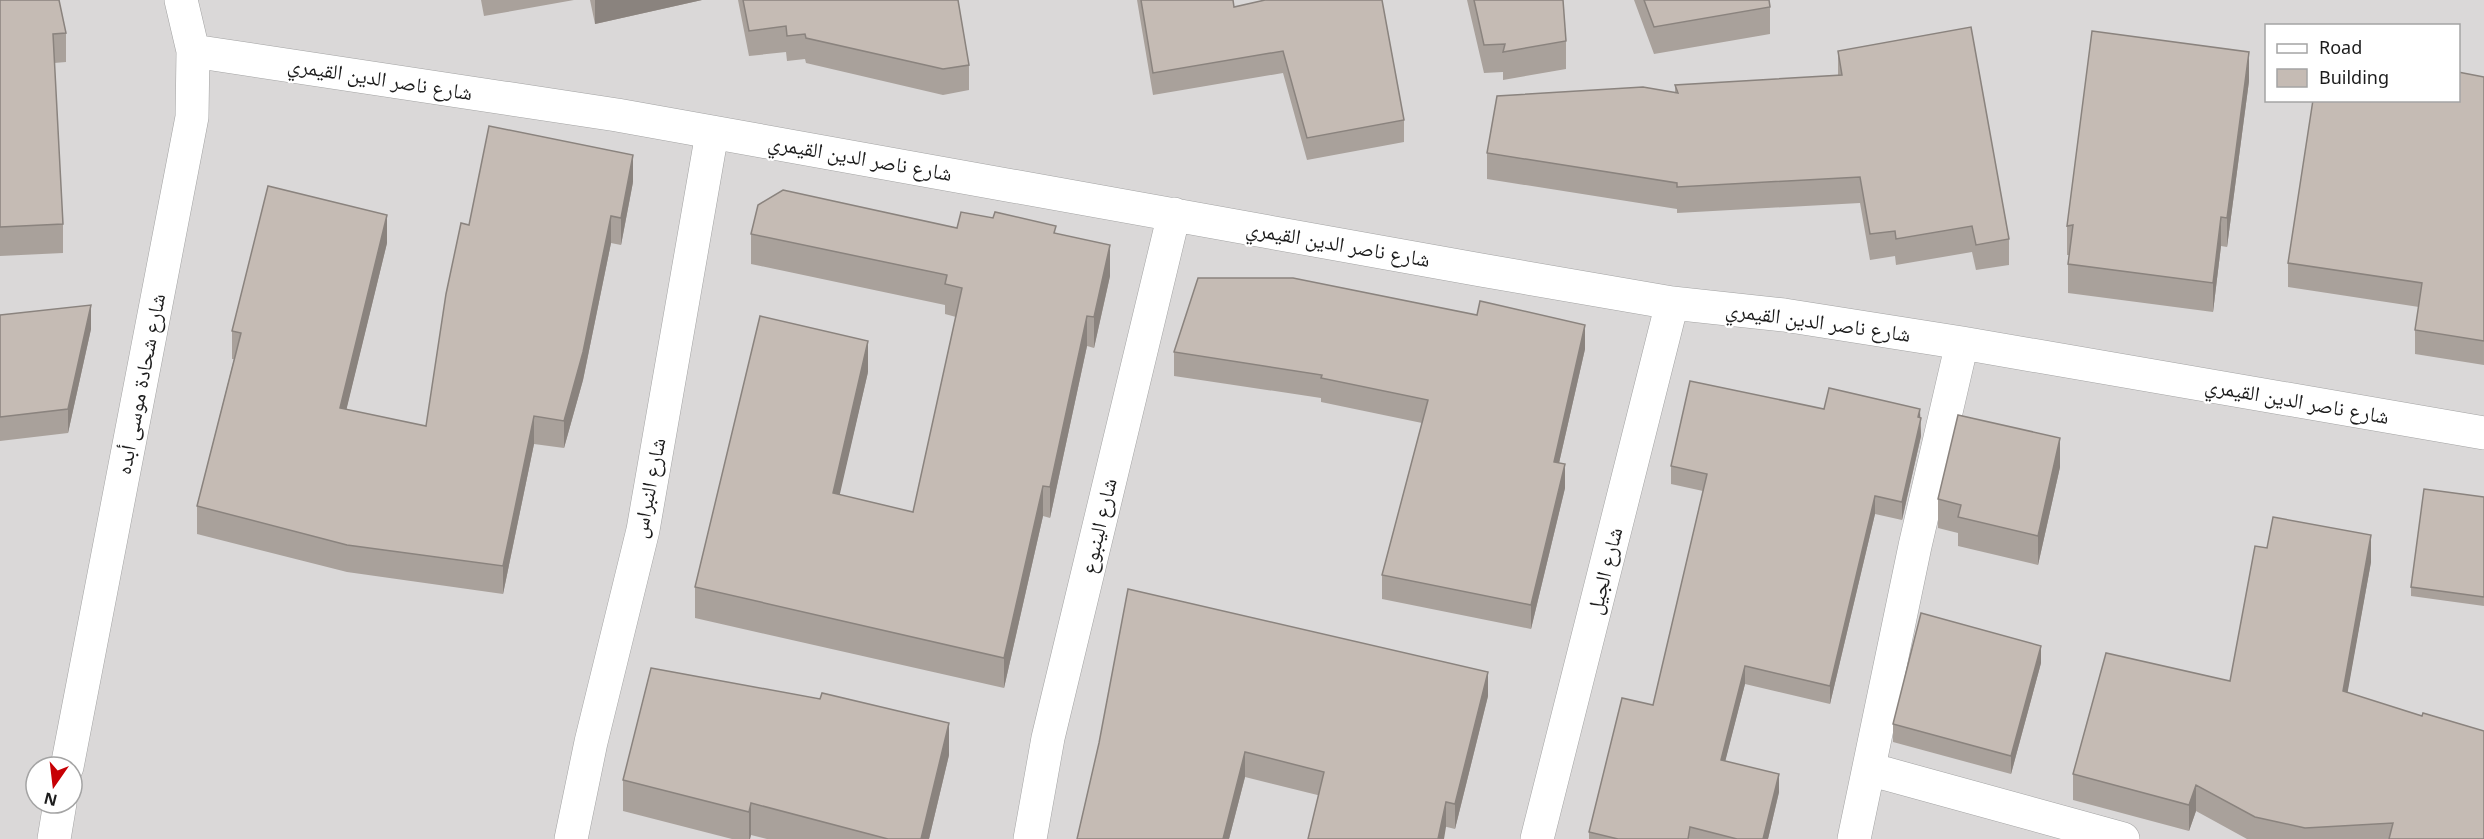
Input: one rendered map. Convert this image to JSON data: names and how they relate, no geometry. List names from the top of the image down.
{
  "streets": {
    "street": [
      "شارع ناصر الدين القيمري",
      "شارع شحادة موسى أبده",
      "شارع النبراس",
      "شارع الينبوع",
      "شارع الجيل"
    ]
  },
  "crossings": [
    ["شارع ناصر الدين القيمري", "شارع شحادة موسى أبده"],
    ["شارع ناصر الدين القيمري", "شارع النبراس"],
    ["شارع ناصر الدين القيمري", "شارع الينبوع"],
    ["شارع ناصر الدين القيمري", "شارع الجيل"]
  ],
  "legend": ["Road", "Building"],
  "north": "bottom"
}
